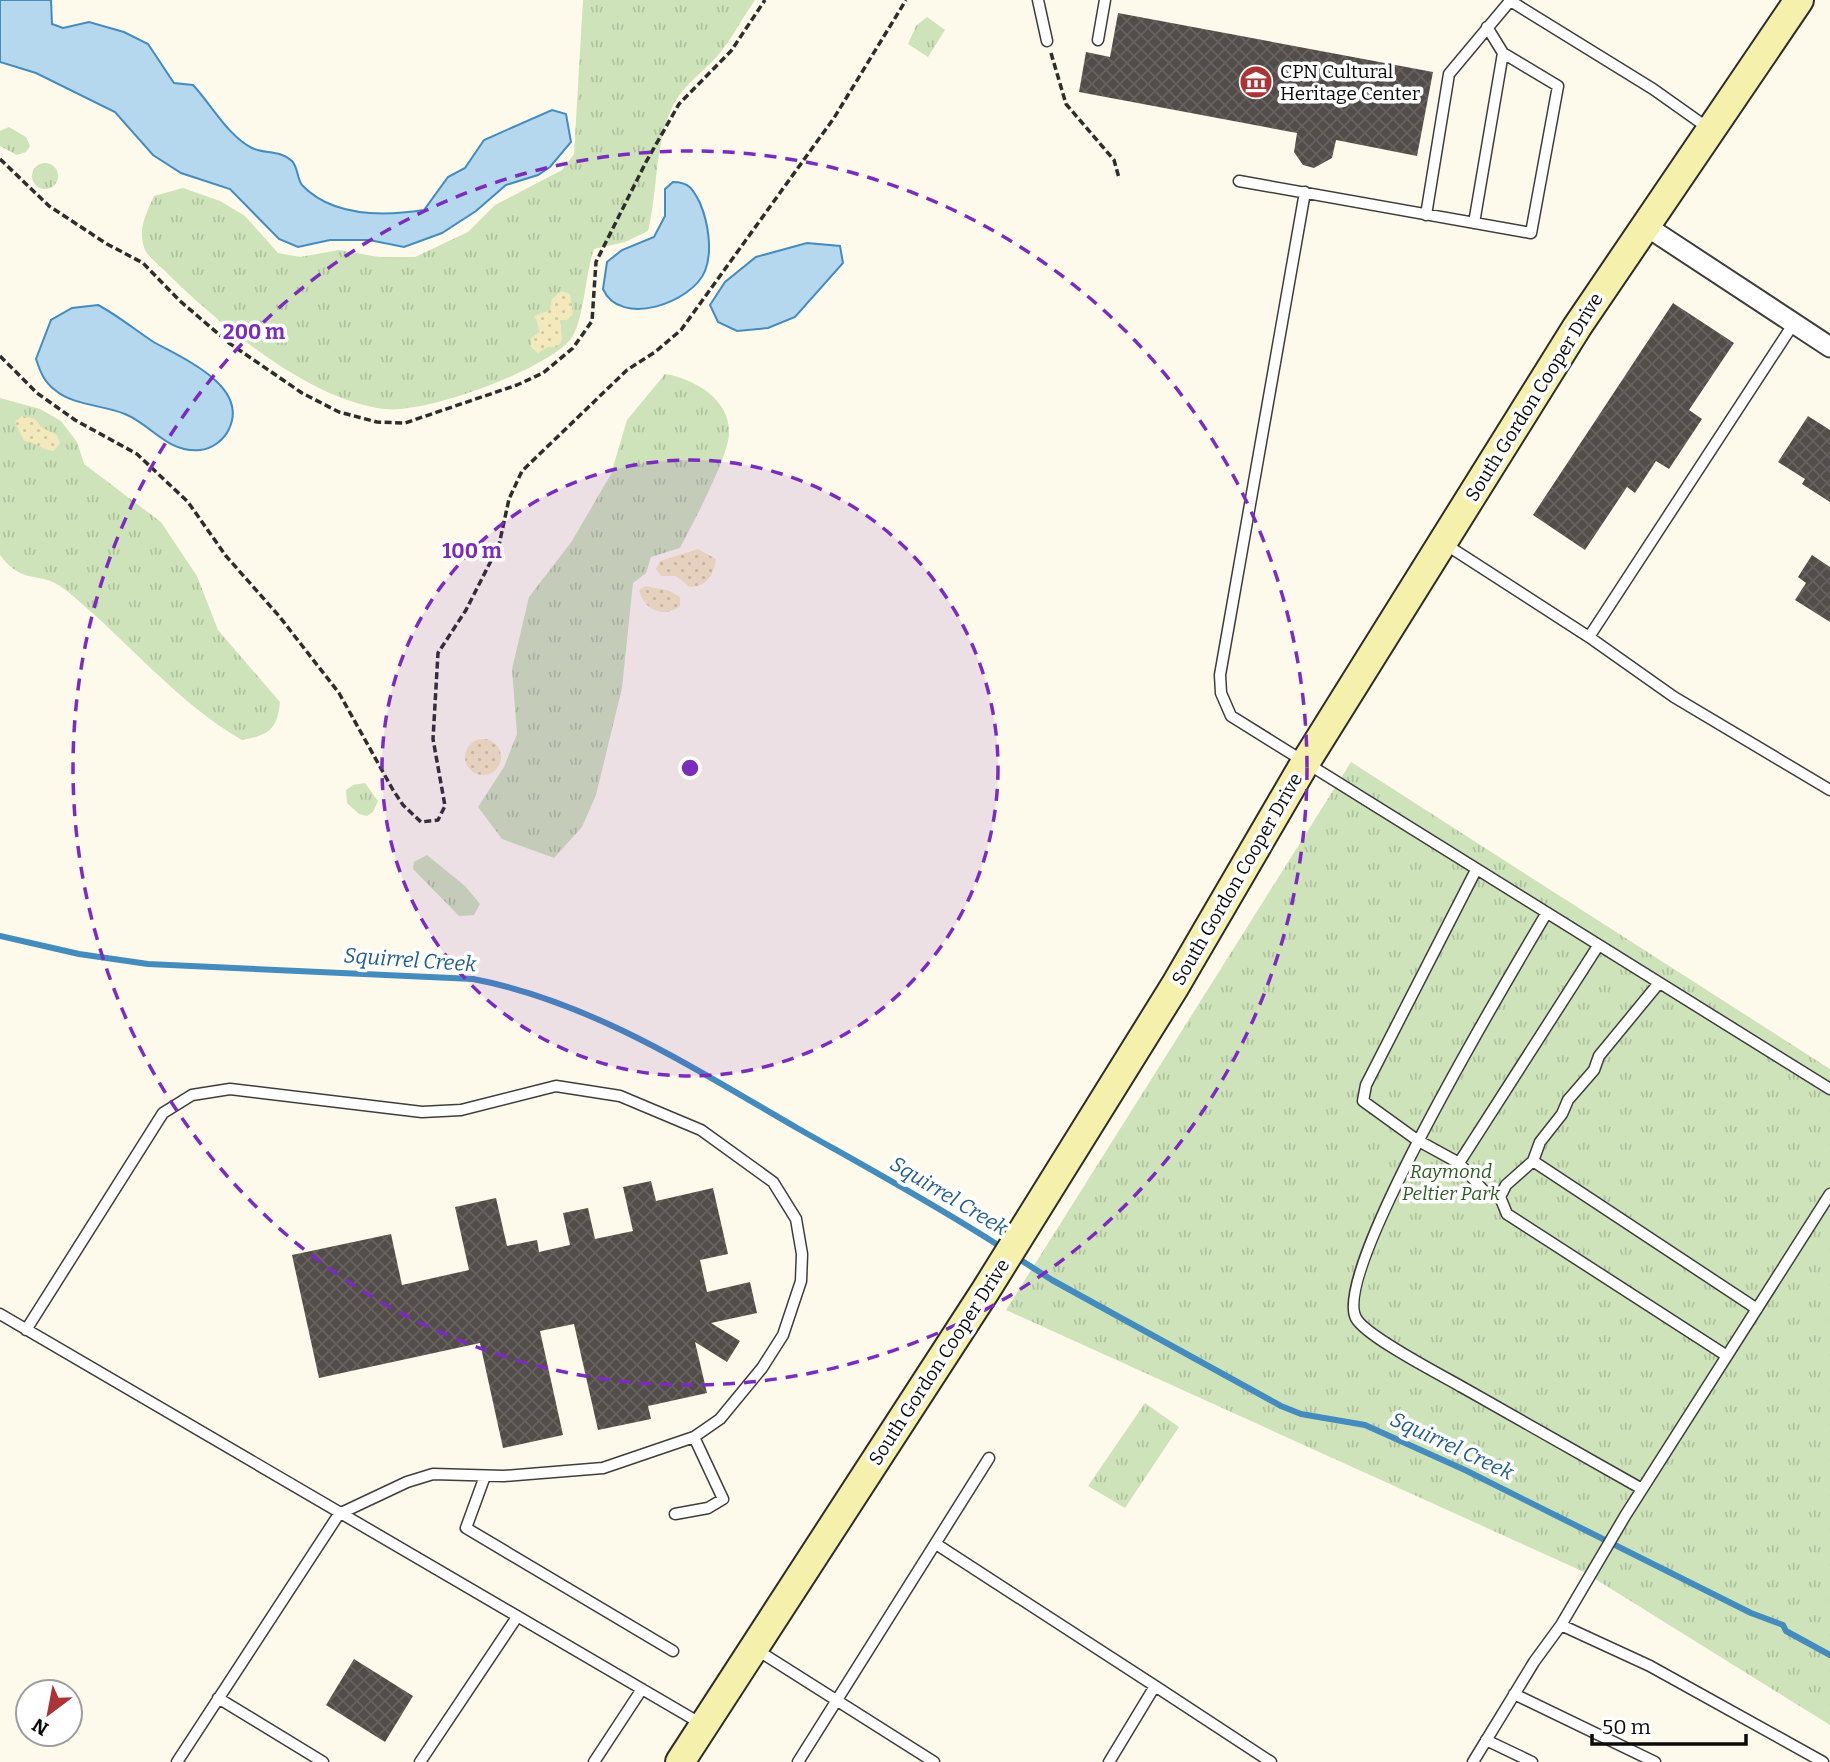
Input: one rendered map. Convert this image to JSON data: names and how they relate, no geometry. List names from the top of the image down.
{
  "streets": {
    "main road": ["South Gordon Cooper Drive"]
  },
  "water": ["Squirrel Creek"],
  "parks": ["Raymond Peltier Park"],
  "places": {
    "museum": ["CPN Cultural Heritage Center"]
  },
  "scale_bar": "50 m",
  "north": "bottom left",
  "rings": ["200 m", "100 m"]
}
